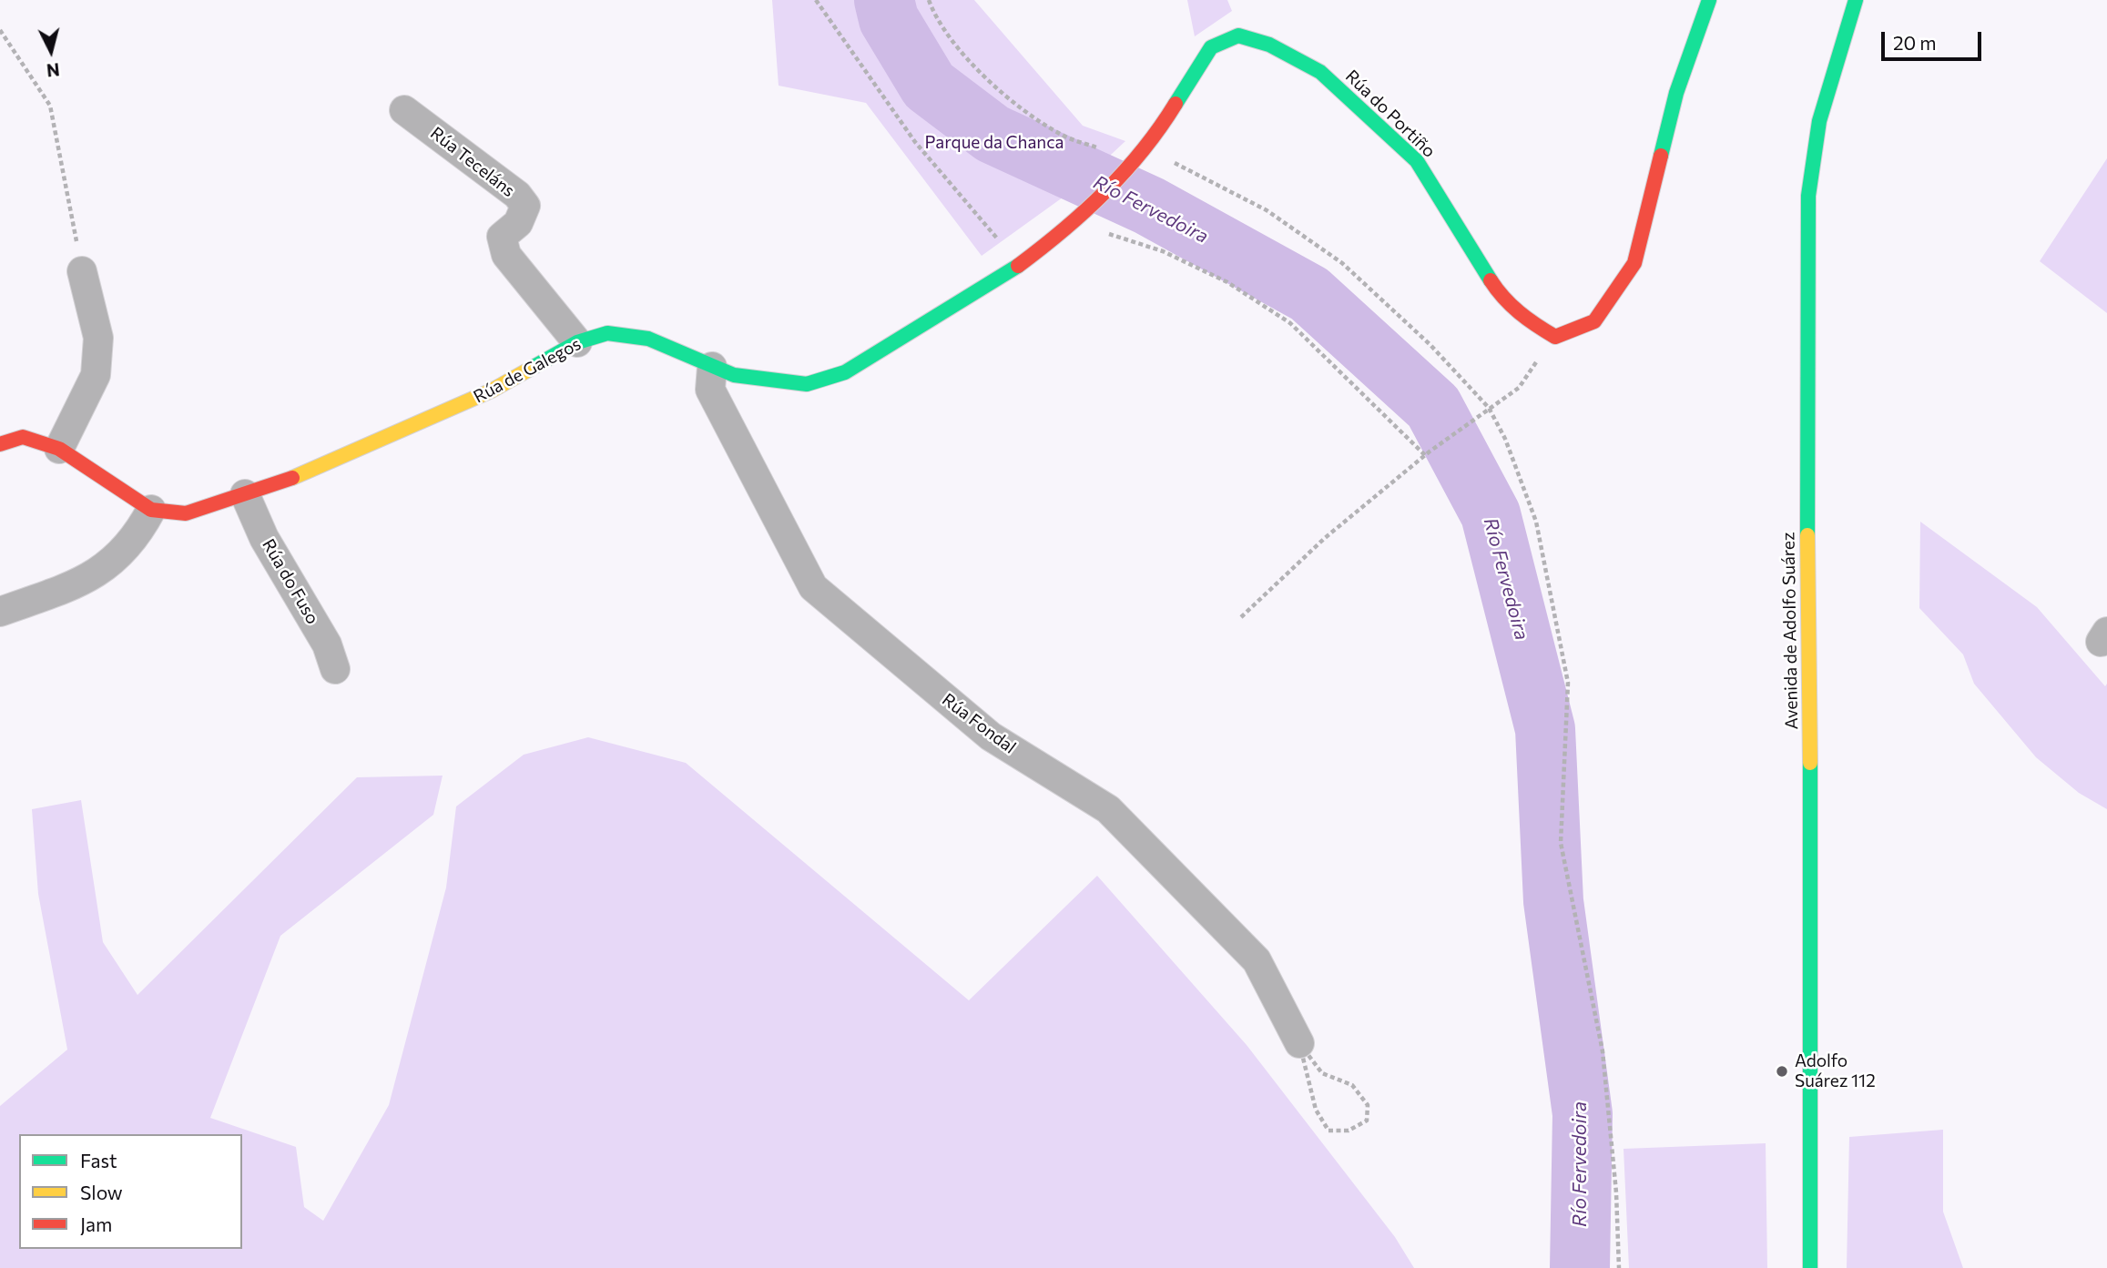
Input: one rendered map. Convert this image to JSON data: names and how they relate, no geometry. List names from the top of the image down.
{
  "streets": {
    "street": [
      "Rúa do Portiño",
      "Rúa Teceláns",
      "Rúa de Galegos",
      "Rúa do Fuso",
      "Avenida de Adolfo Suárez",
      "Rúa Fondal"
    ]
  },
  "crossings": [
    ["Rúa do Portiño", "Rúa de Galegos"],
    ["Rúa Teceláns", "Rúa de Galegos"],
    ["Rúa de Galegos", "Rúa do Fuso"],
    ["Rúa de Galegos", "Rúa Fondal"]
  ],
  "water": ["Río Fervedoira"],
  "parks": ["Parque da Chanca"],
  "places": ["Adolfo Suárez 112"],
  "legend": ["Fast", "Slow", "Jam"],
  "scale_bar": "20 m",
  "north": "bottom"
}
